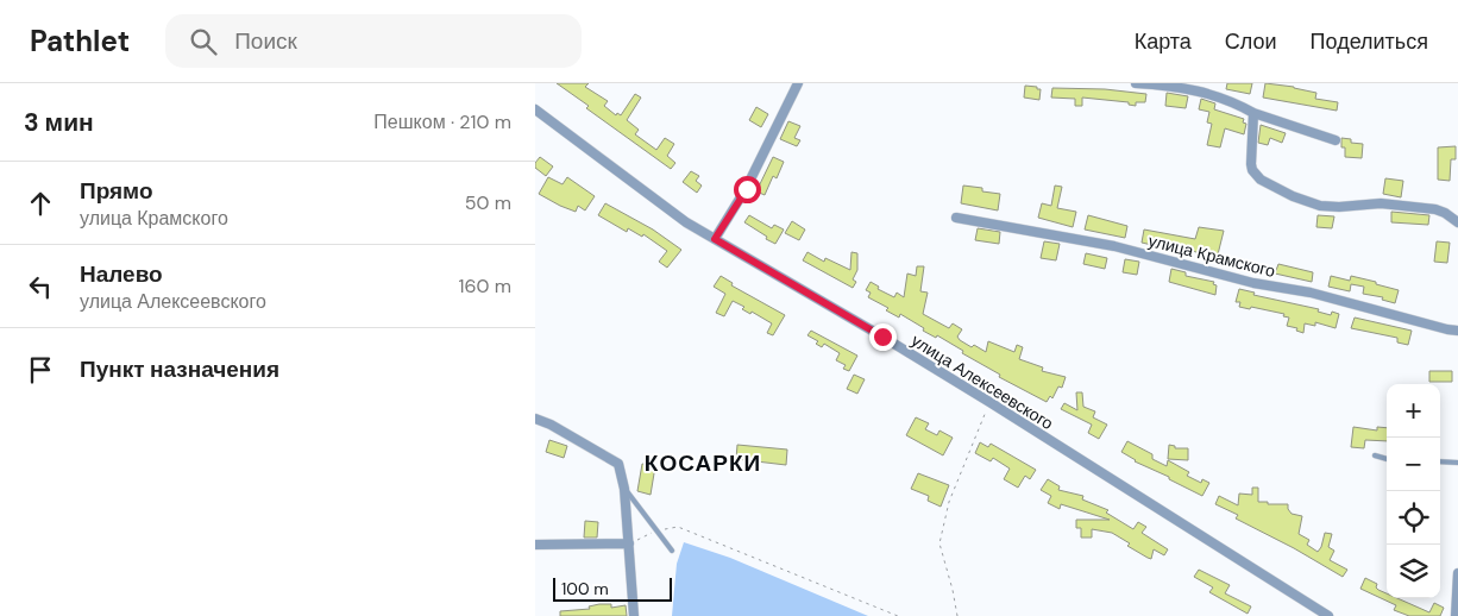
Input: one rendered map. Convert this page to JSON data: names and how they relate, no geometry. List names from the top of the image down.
{
  "streets": {
    "street": ["улица Крамского", "улица Алексеевского"]
  },
  "districts": ["КОСАРКИ"],
  "scale_bar": "100 m",
  "page": {
    "header": "Pathlet",
    "search": "Поиск",
    "nav": ["Карта", "Слои", "Поделиться"],
    "heading": ["3 мин", "Пешком · 210 m"],
    "list": [
      ["Прямо", "улица Крамского", "50 m"],
      ["Налево", "улица Алексеевского", "160 m"],
      "Пункт назначения"
    ],
    "map_buttons": ["+", "−"],
    "scale": "100 m"
  }
}
